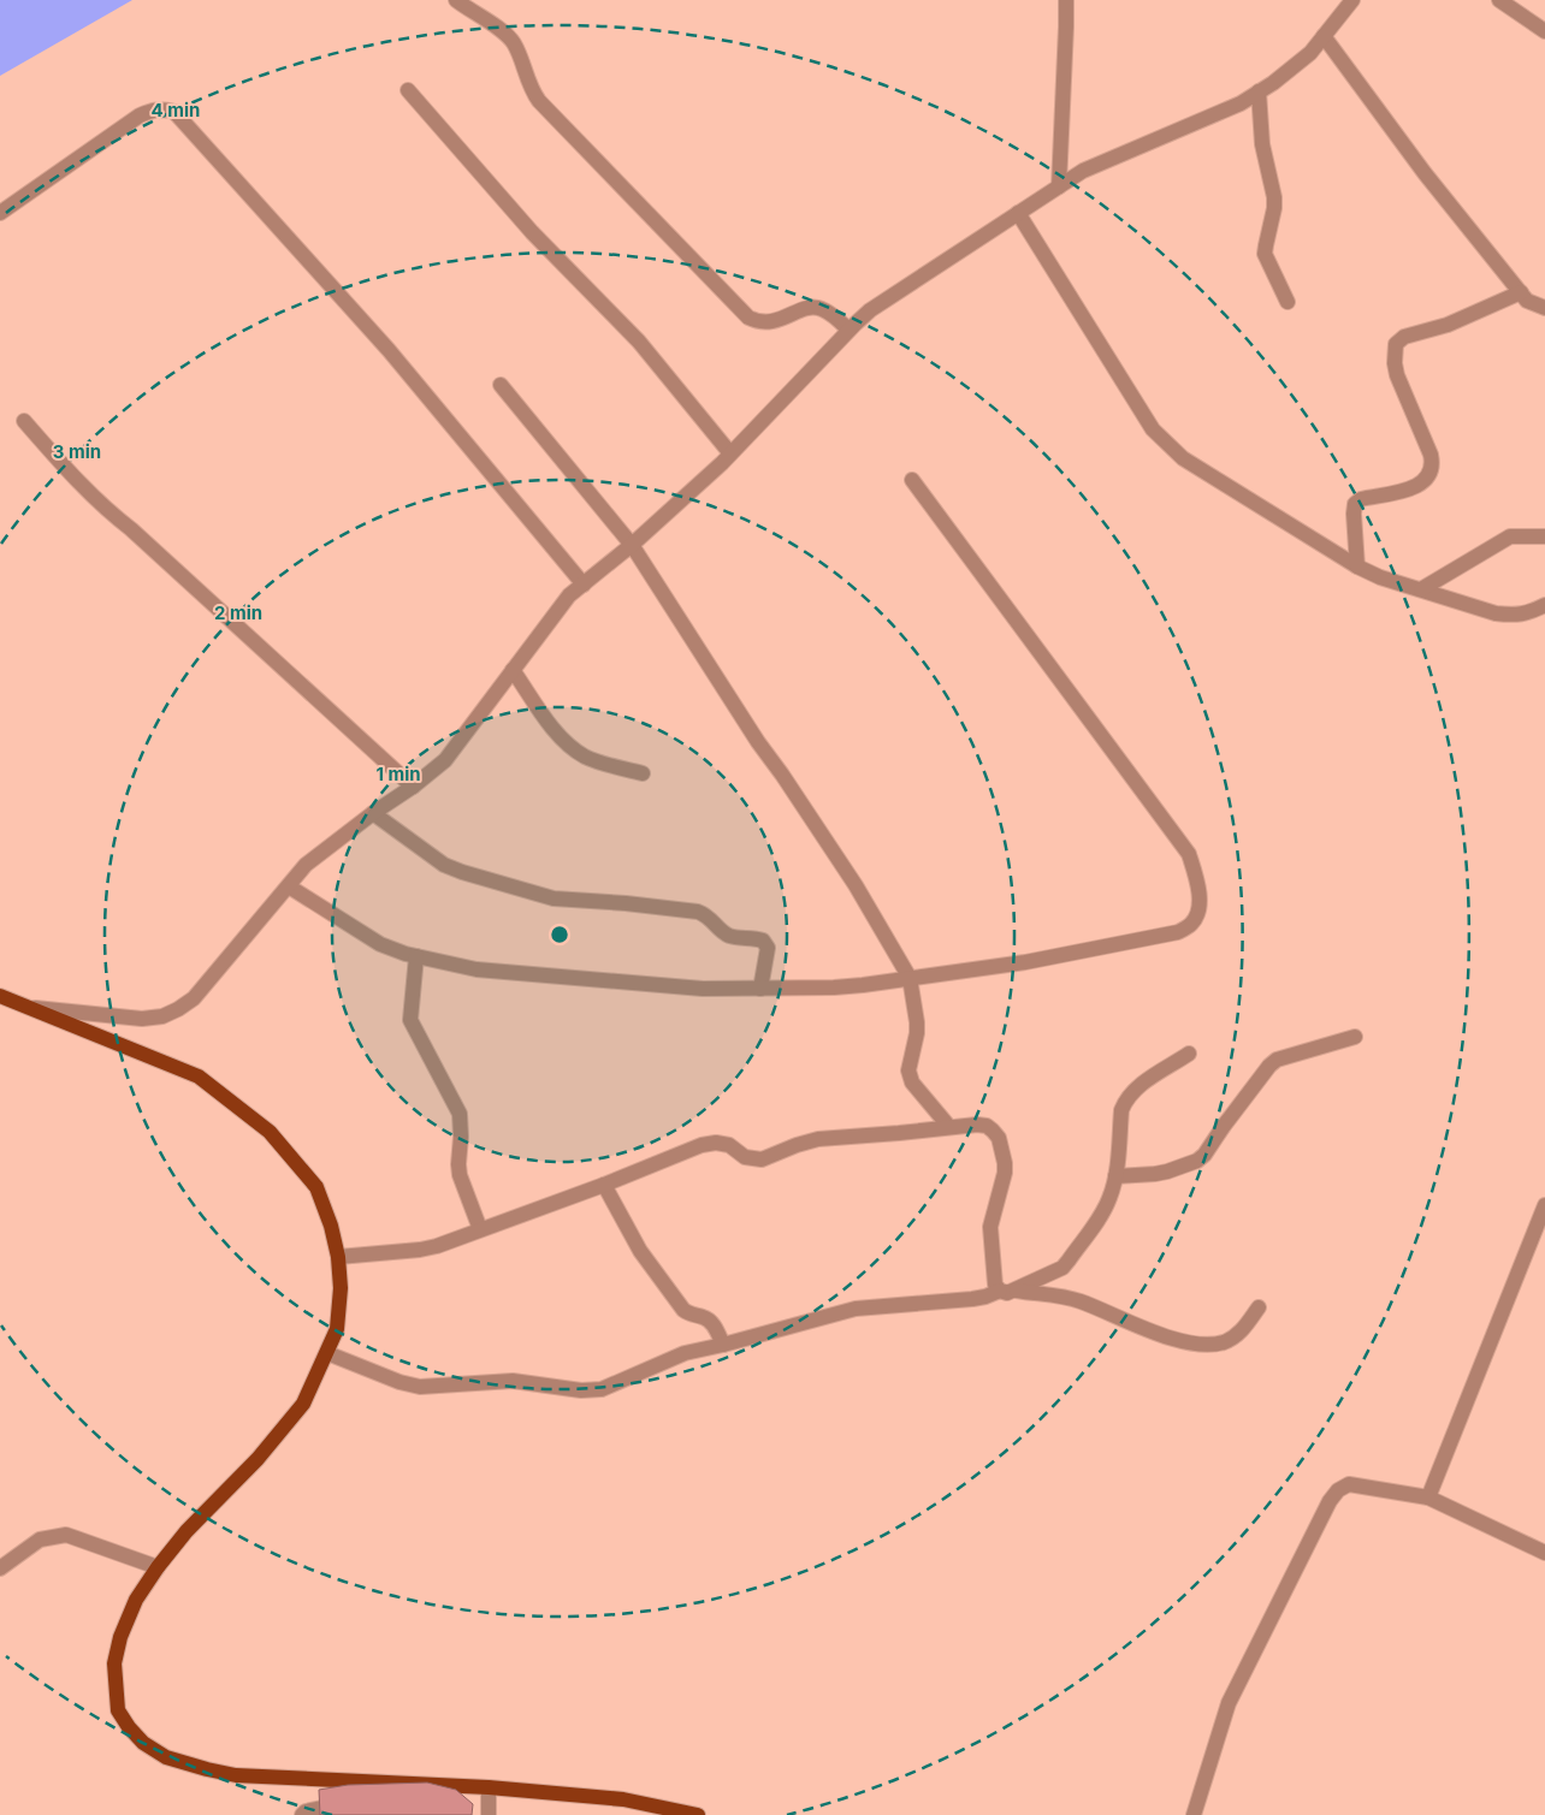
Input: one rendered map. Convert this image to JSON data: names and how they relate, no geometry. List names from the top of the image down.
{
  "rings": [
    "4 min",
    "3 min",
    "2 min",
    "1 min"
  ]
}
